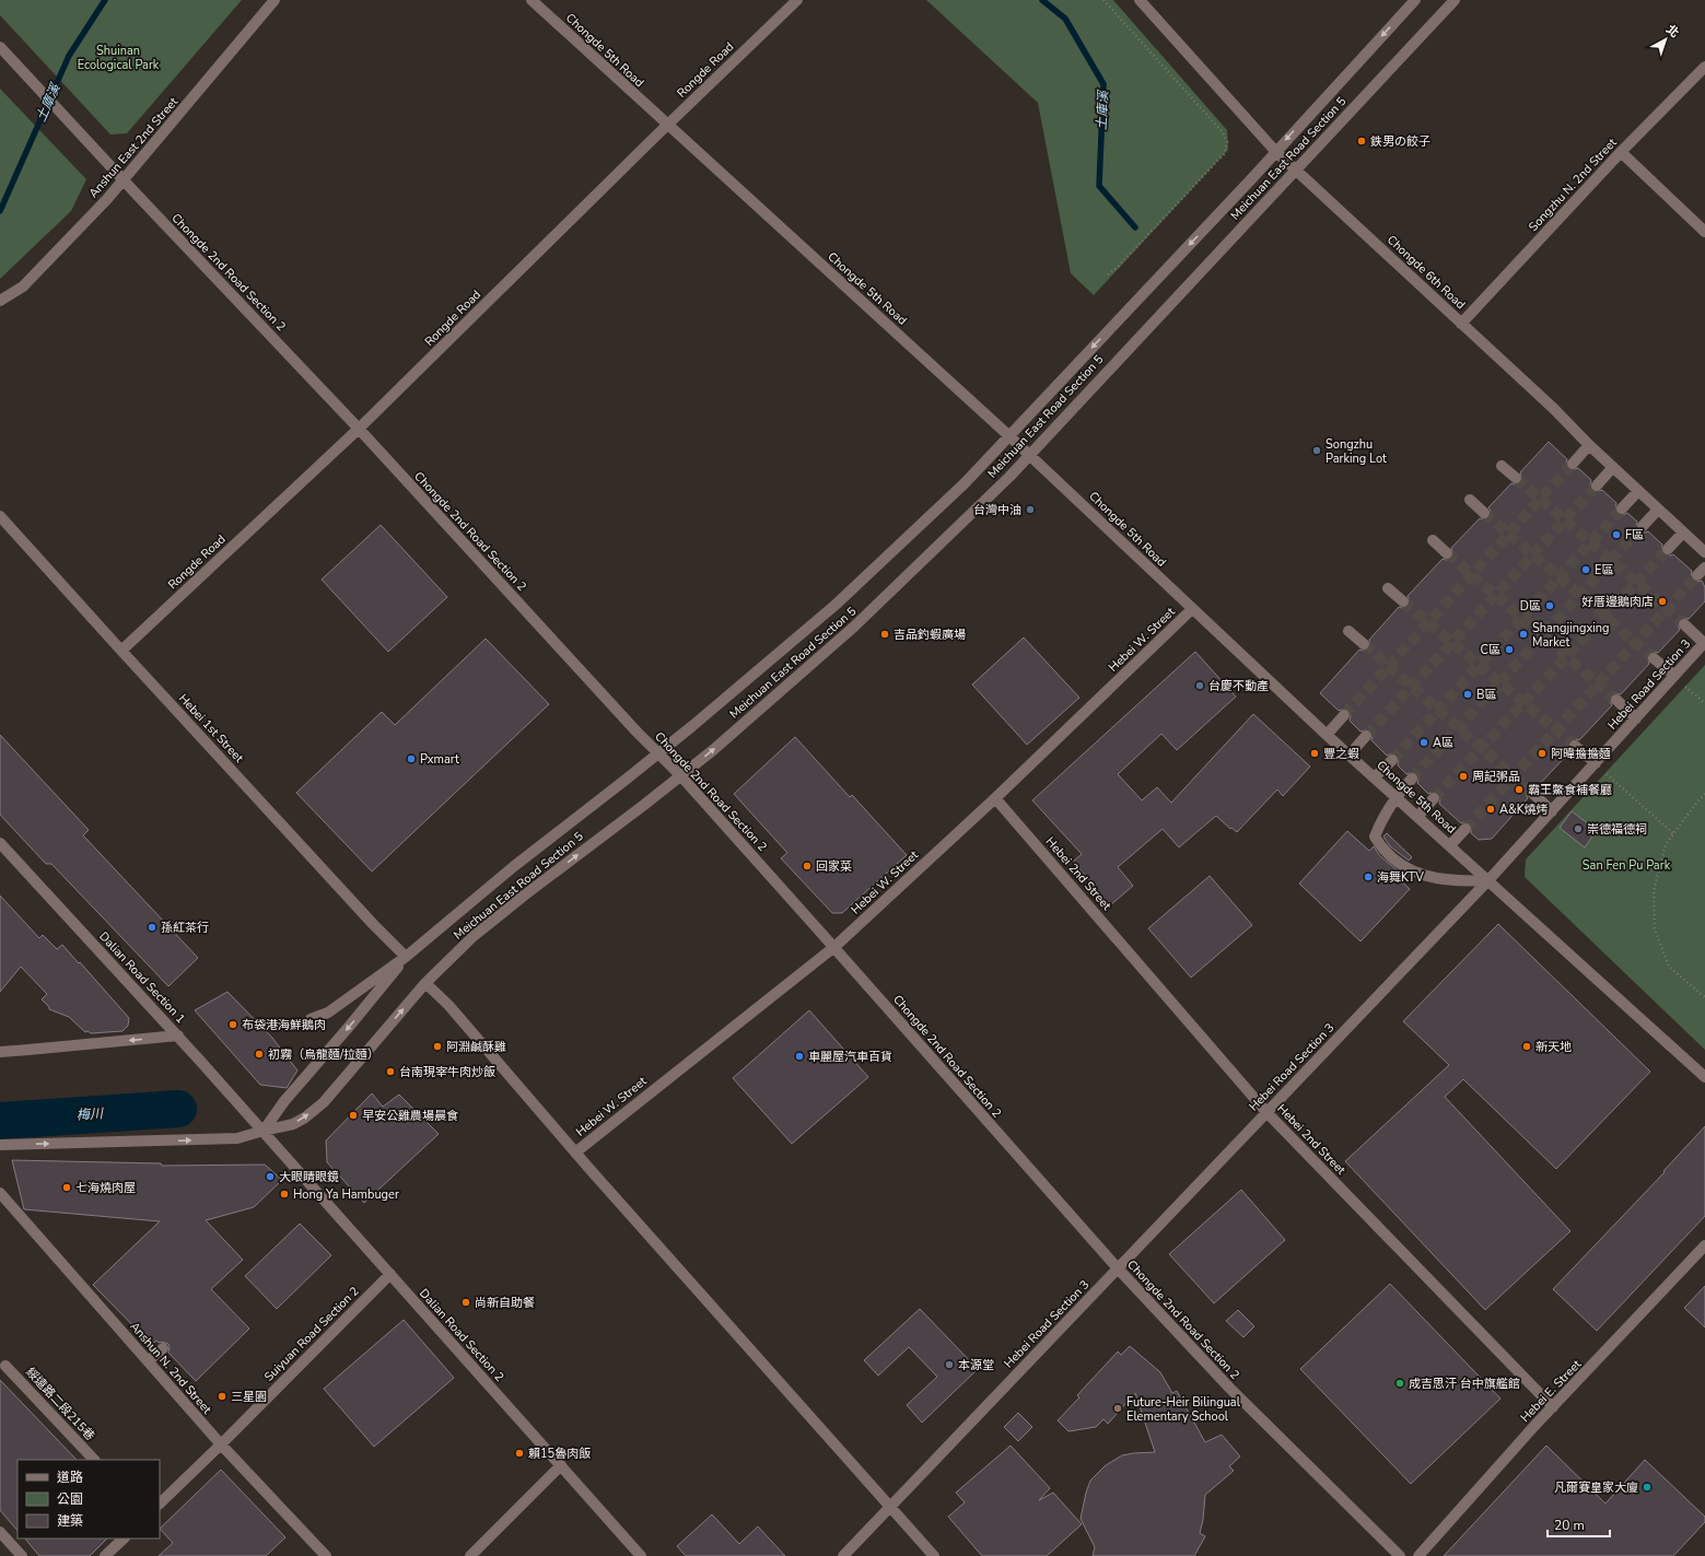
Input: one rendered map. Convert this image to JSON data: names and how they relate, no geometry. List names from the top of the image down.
{
  "streets": {
    "street": [
      "Chongde 5th Road",
      "Rongde Road",
      "Anshun East 2nd Street",
      "Meichuan East Road Section 5",
      "Songzhu N. 2nd Street",
      "Chongde 2nd Road Section 2",
      "Chongde 6th Road",
      "Hebei W. Street",
      "Hebei Road Section 3",
      "Hebei 1st Street",
      "Hebei 2nd Street",
      "Dalian Road Section 1",
      "Suiyuan Road Section 2",
      "Dalian Road Section 2",
      "Anshun N. 2nd Street",
      "Hebei E. Street",
      "綏遠路二段215巷"
    ]
  },
  "crossings": [
    ["Chongde 5th Road", "Rongde Road"],
    ["Chongde 5th Road", "Meichuan East Road Section 5"],
    ["Chongde 5th Road", "Hebei W. Street"],
    ["Chongde 5th Road", "Hebei Road Section 3"],
    ["Rongde Road", "Chongde 2nd Road Section 2"],
    ["Rongde Road", "Hebei 1st Street"],
    ["Anshun East 2nd Street", "Chongde 2nd Road Section 2"],
    ["Meichuan East Road Section 5", "Chongde 2nd Road Section 2"],
    ["Meichuan East Road Section 5", "Chongde 6th Road"],
    ["Meichuan East Road Section 5", "Hebei 1st Street"],
    ["Meichuan East Road Section 5", "Dalian Road Section 1"],
    ["Meichuan East Road Section 5", "Dalian Road Section 2"],
    ["Songzhu N. 2nd Street", "Chongde 6th Road"],
    ["Chongde 2nd Road Section 2", "Hebei W. Street"],
    ["Chongde 2nd Road Section 2", "Hebei Road Section 3"],
    ["Hebei W. Street", "Hebei 2nd Street"],
    ["Hebei Road Section 3", "Hebei 2nd Street"],
    ["Hebei 2nd Street", "Hebei E. Street"],
    ["Dalian Road Section 1", "Dalian Road Section 2"],
    ["Suiyuan Road Section 2", "Dalian Road Section 2"],
    ["Suiyuan Road Section 2", "Anshun N. 2nd Street"]
  ],
  "water": ["土庫溪", "梅川"],
  "parks": ["Shuinan Ecological Park", "San Fen Pu Park"],
  "places": [
    "鉄男の餃子",
    "Songzhu Parking Lot",
    "台灣中油",
    "F區",
    "E區",
    "好厝邊鵝肉店",
    "D區",
    "吉品釣蝦廣場",
    "Shangjingxing Market",
    "C區",
    "台慶不動產",
    "B區",
    "A區",
    "豐之蝦",
    "阿暐擔擔麵",
    "Pxmart",
    "周記粥品",
    "霸王鱉食補餐廳",
    "A&K燒烤",
    "崇德福德祠",
    "回家菜",
    "海舞KTV",
    "孫紅茶行",
    "布袋港海鮮鵝肉",
    "阿淵鹹酥雞",
    "新天地",
    "初霧（烏龍麵/拉麵）",
    "車麗屋汽車百貨",
    "台南現宰牛肉炒飯",
    "早安公雞農場晨食",
    "大眼睛眼鏡",
    "七海燒肉屋",
    "Hong Ya Hambuger",
    "尚新自助餐",
    "本源堂",
    "成吉思汗 台中旗艦館",
    "三星園",
    "Future-Heir Bilingual Elementary School",
    "賴15魯肉飯",
    "凡爾賽皇家大廈"
  ],
  "legend": ["道路", "公園", "建築"],
  "scale_bar": "20 m",
  "north": "top right"
}
